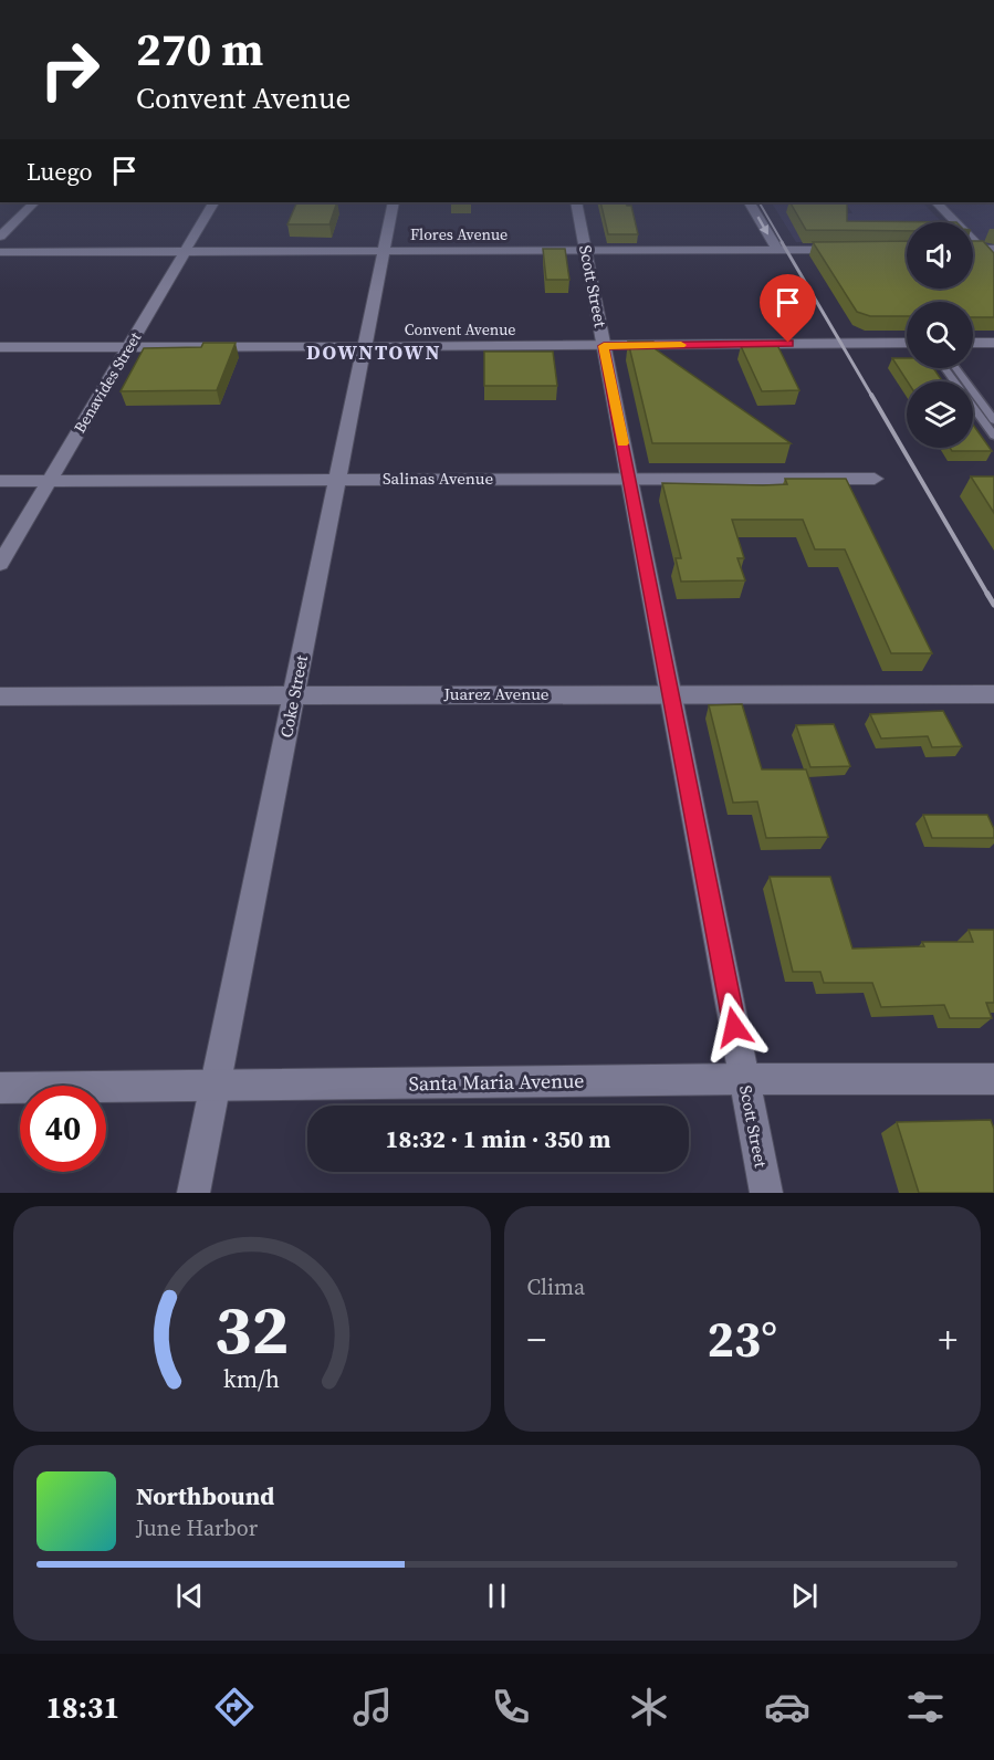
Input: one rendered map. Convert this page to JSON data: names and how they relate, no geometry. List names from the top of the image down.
{
  "streets": {
    "street": [
      "Flores Avenue",
      "Scott Street",
      "Convent Avenue",
      "Benavides Street",
      "Salinas Avenue",
      "Juarez Avenue",
      "Coke Street",
      "Santa Maria Avenue"
    ]
  },
  "crossings": [
    ["Flores Avenue", "Scott Street"],
    ["Flores Avenue", "Benavides Street"],
    ["Flores Avenue", "Coke Street"],
    ["Scott Street", "Convent Avenue"],
    ["Scott Street", "Salinas Avenue"],
    ["Scott Street", "Juarez Avenue"],
    ["Scott Street", "Santa Maria Avenue"],
    ["Convent Avenue", "Benavides Street"],
    ["Convent Avenue", "Coke Street"],
    ["Benavides Street", "Salinas Avenue"],
    ["Salinas Avenue", "Coke Street"],
    ["Juarez Avenue", "Coke Street"],
    ["Coke Street", "Santa Maria Avenue"]
  ],
  "districts": ["DOWNTOWN"],
  "page": {
    "turn": ["270 m", "Convent Avenue"],
    "then": "Luego",
    "limit": "40",
    "trip": "18:32 · 1 min · 350 m",
    "tile": "Clima",
    "heat": ["−", "23°", "+"],
    "song": ["Northbound", "June Harbor"],
    "tabs": "18:31",
    "gauge": ["32", "km/h"]
  }
}
